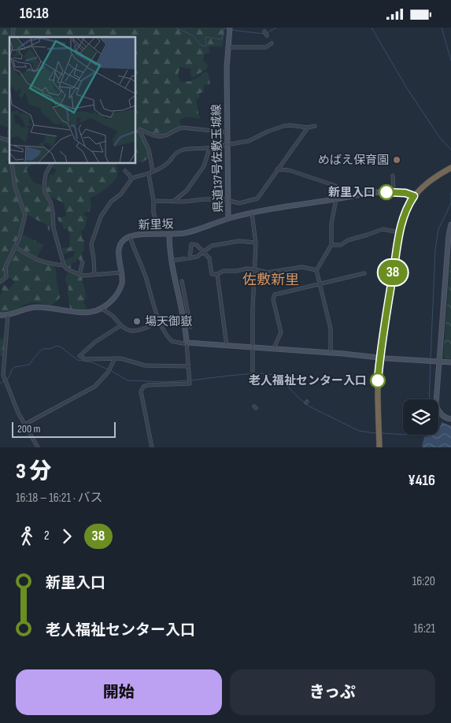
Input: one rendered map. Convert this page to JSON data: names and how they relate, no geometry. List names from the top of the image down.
{
  "streets": {
    "main road": ["県道137号佐敷玉城線", "新里坂"]
  },
  "crossings": [
    ["県道137号佐敷玉城線", "新里坂"]
  ],
  "districts": ["佐敷新里"],
  "places": [
    "めばえ保育園",
    "新里入口",
    "場天御嶽",
    "老人福祉センター入口"
  ],
  "lines": ["bus line 38"],
  "scale_bar": "200 m",
  "page": {
    "status": "16:18",
    "on_map": "38",
    "scale": "200 m",
    "heading": ["3 分", "16:18 – 16:21 · バス", "¥416"],
    "legs": ["2", "38"],
    "list": [
      {
        "name": "新里入口",
        "value": "16:20"
      },
      {
        "name": "老人福祉センター入口",
        "value": "16:21"
      }
    ],
    "buttons": ["開始", "きっぷ"]
  }
}
